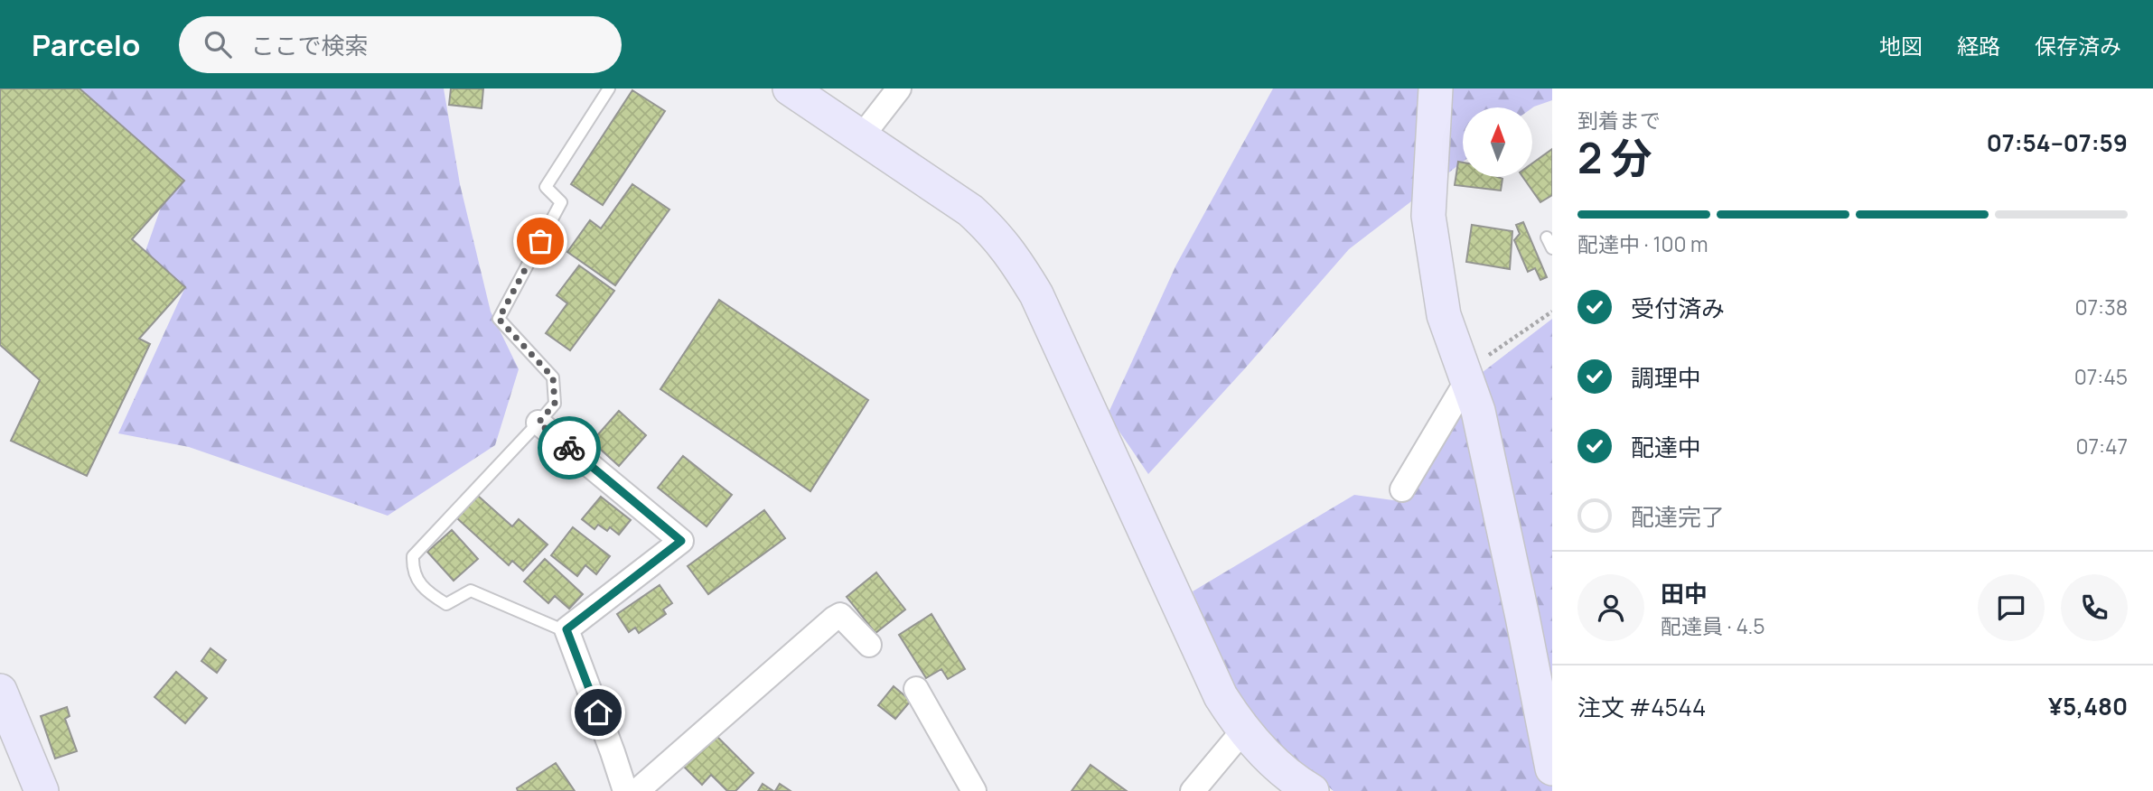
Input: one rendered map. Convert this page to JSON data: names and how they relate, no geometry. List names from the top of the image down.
{
  "north": "top",
  "page": {
    "header": "Parcelo",
    "search": "ここで検索",
    "nav": ["地図", "経路", "保存済み"],
    "heading": ["2 分", "到着まで", "07:54–07:59"],
    "panel": [
      "田中",
      "配達員 · 4.5",
      "注文 #4544",
      "¥5,480"
    ],
    "bar": "配達中 · 100 m",
    "list": [
      ["受付済み", "07:38"],
      ["調理中", "07:45"],
      ["配達中", "07:47"],
      "配達完了"
    ]
  }
}
